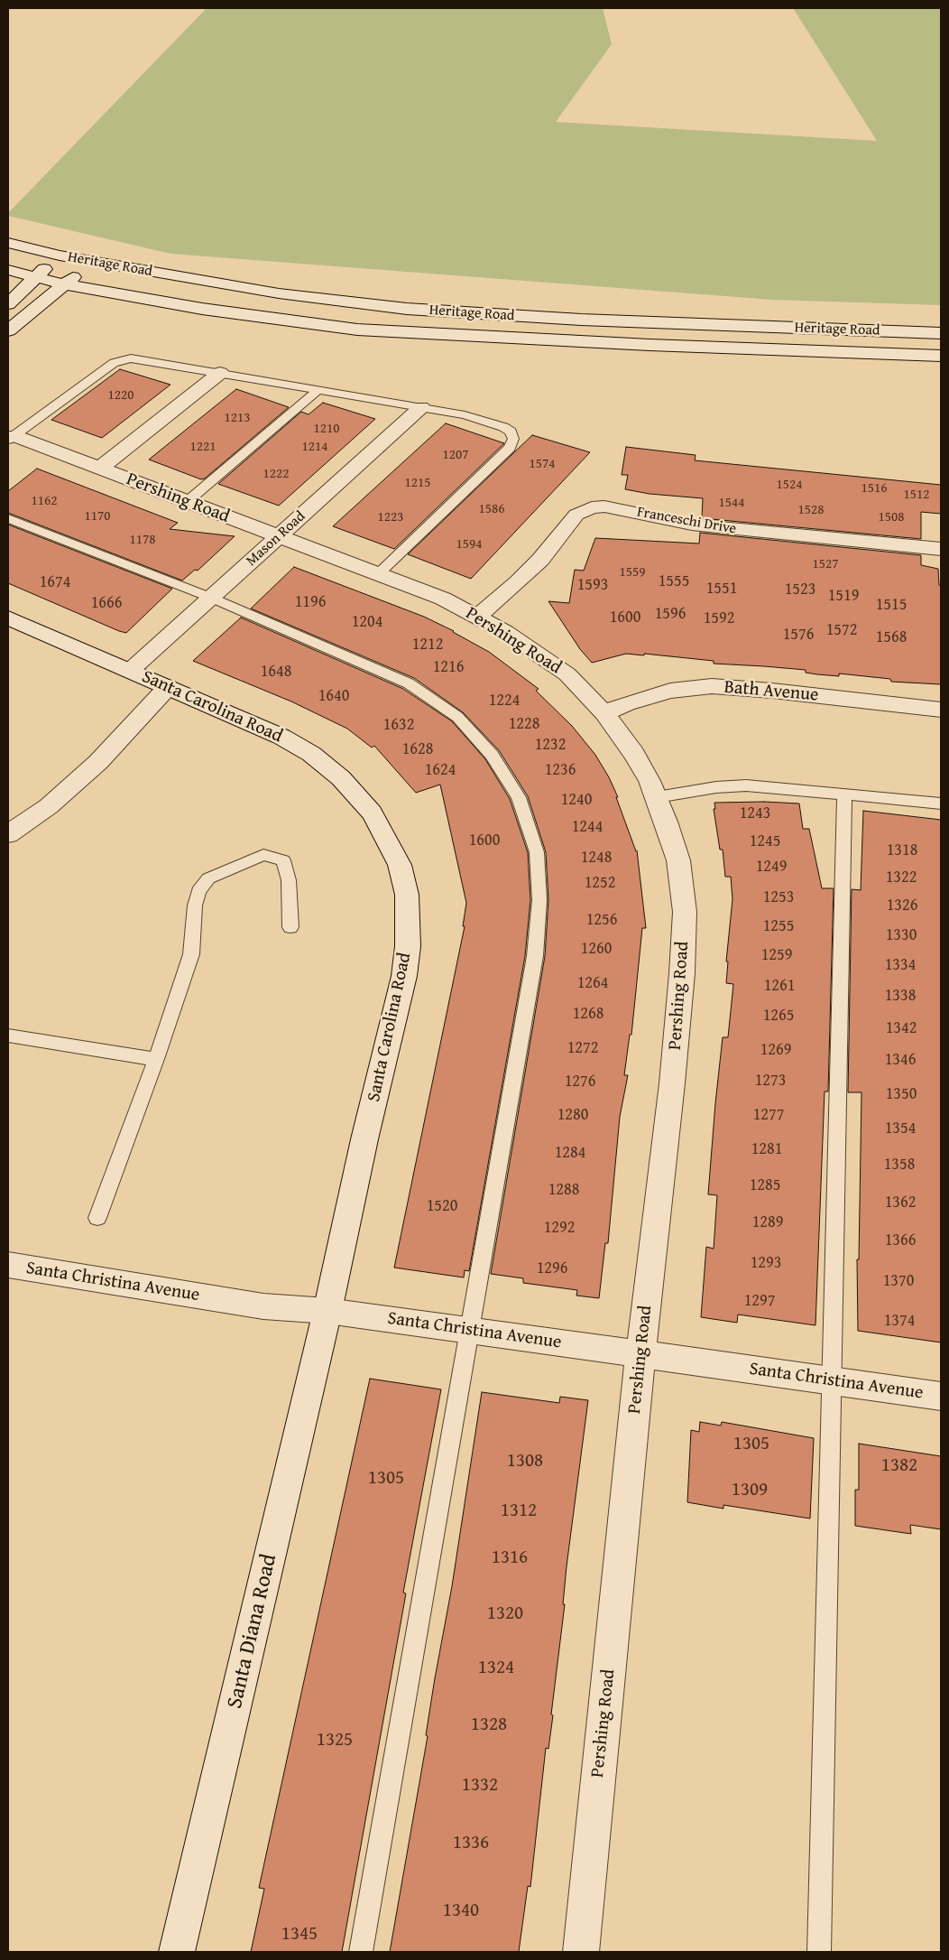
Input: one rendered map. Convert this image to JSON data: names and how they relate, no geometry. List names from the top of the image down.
{
  "streets": {
    "street": [
      "Heritage Road",
      "Pershing Road",
      "Franceschi Drive",
      "Mason Road",
      "Bath Avenue",
      "Santa Carolina Road",
      "Santa Christina Avenue",
      "Santa Diana Road"
    ]
  },
  "crossings": [
    ["Pershing Road", "Franceschi Drive"],
    ["Pershing Road", "Mason Road"],
    ["Pershing Road", "Bath Avenue"],
    ["Pershing Road", "Santa Christina Avenue"],
    ["Mason Road", "Santa Carolina Road"],
    ["Santa Carolina Road", "Santa Christina Avenue"],
    ["Santa Carolina Road", "Santa Diana Road"],
    ["Santa Christina Avenue", "Santa Diana Road"]
  ],
  "house_numbers": [
    "1220",
    "1213",
    "1210",
    "1221",
    "1214",
    "1207",
    "1574",
    "1222",
    "1215",
    "1524",
    "1516",
    "1512",
    "1162",
    "1544",
    "1586",
    "1528",
    "1170",
    "1223",
    "1508",
    "1178",
    "1594",
    "1527",
    "1559",
    "1555",
    "1674",
    "1593",
    "1551",
    "1523",
    "1519",
    "1196",
    "1666",
    "1515",
    "1596",
    "1600",
    "1592",
    "1204",
    "1572",
    "1576",
    "1568",
    "1212",
    "1216",
    "1648",
    "1640",
    "1224",
    "1228",
    "1632",
    "1232",
    "1628",
    "1624",
    "1236",
    "1240",
    "1243",
    "1244",
    "1600",
    "1245",
    "1318",
    "1248",
    "1249",
    "1322",
    "1252",
    "1253",
    "1326",
    "1256",
    "1255",
    "1330",
    "1260",
    "1259",
    "1334",
    "1264",
    "1261",
    "1338",
    "1268",
    "1265",
    "1342",
    "1272",
    "1269",
    "1346",
    "1273",
    "1276",
    "1350",
    "1280",
    "1277",
    "1354",
    "1281",
    "1284",
    "1358",
    "1285",
    "1288",
    "1362",
    "1520",
    "1289",
    "1292",
    "1366",
    "1293",
    "1296",
    "1370",
    "1297",
    "1374",
    "1305",
    "1308",
    "1382",
    "1305",
    "1309",
    "1312",
    "1316",
    "1320",
    "1324",
    "1328",
    "1325",
    "1332",
    "1336",
    "1340",
    "1345"
  ]
}
